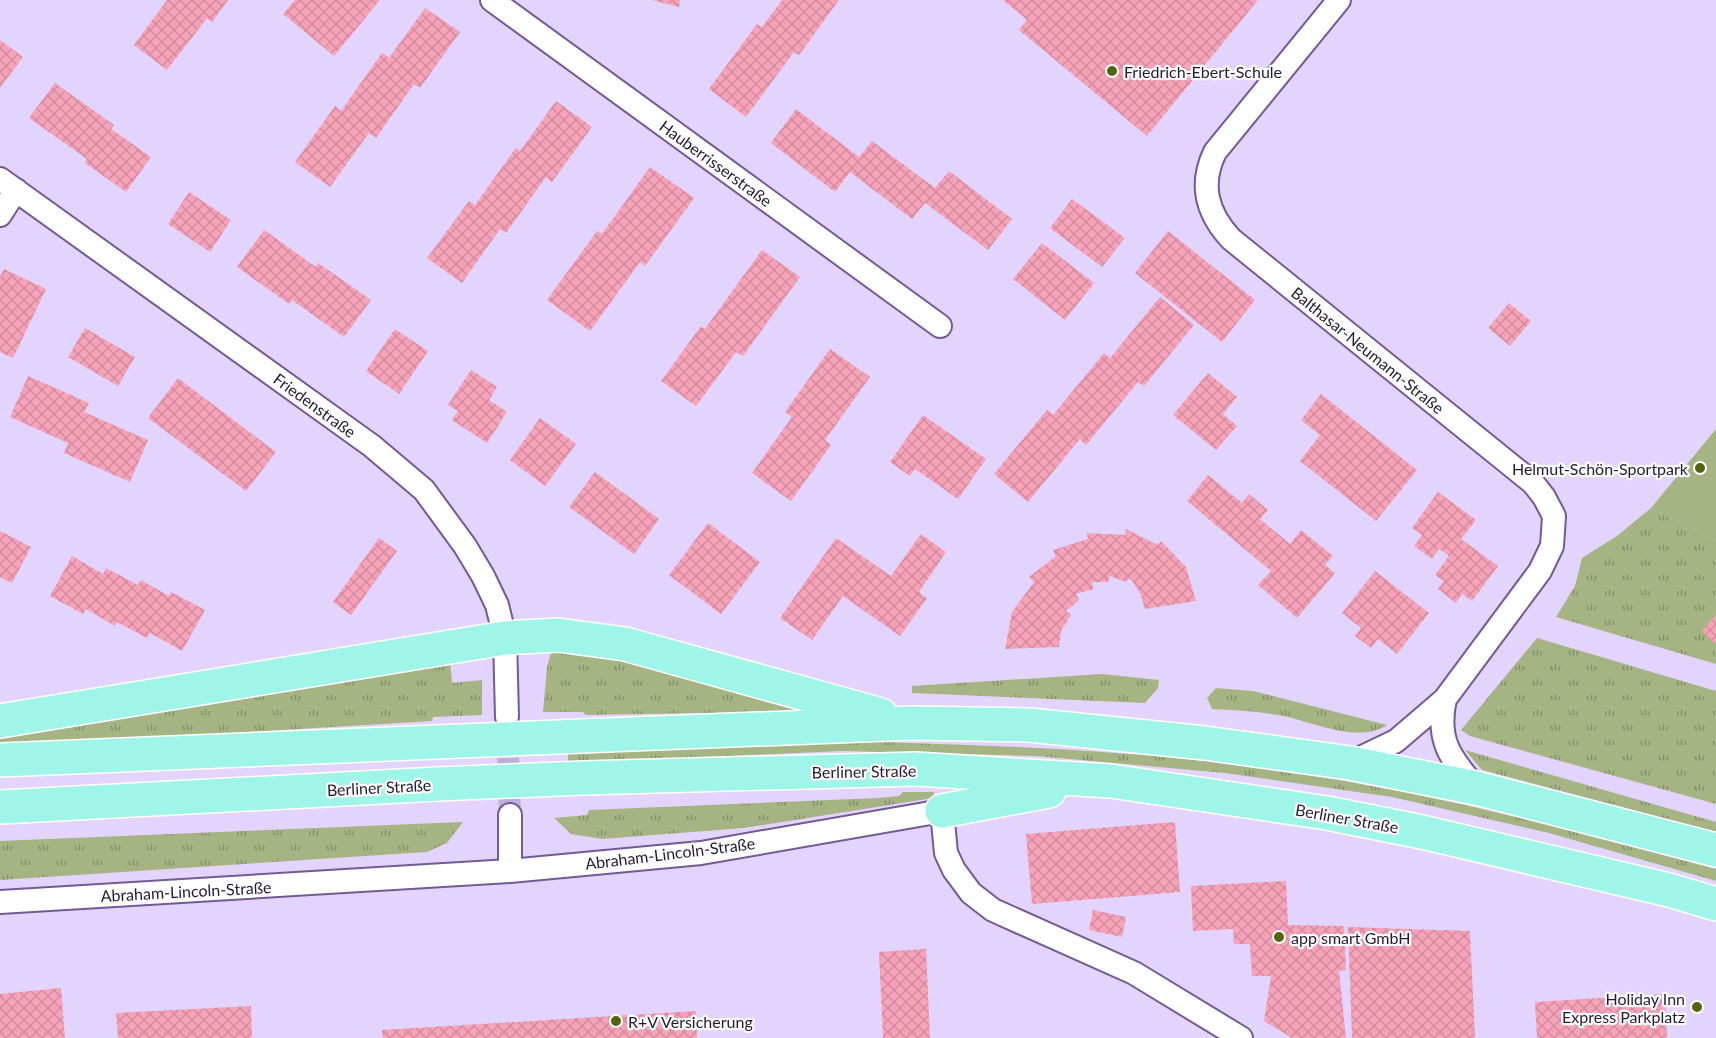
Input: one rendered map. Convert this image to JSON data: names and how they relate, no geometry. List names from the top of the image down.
{
  "streets": {
    "main road": ["Berliner Straße"],
    "street": [
      "Hauberrisserstraße",
      "Balthasar-Neumann-Straße",
      "Friedenstraße",
      "Abraham-Lincoln-Straße"
    ]
  },
  "places": [
    "Friedrich-Ebert-Schule",
    "Helmut-Schön-Sportpark",
    "app smart GmbH",
    "Holiday Inn Express Parkplatz",
    "R+V Versicherung"
  ]
}
